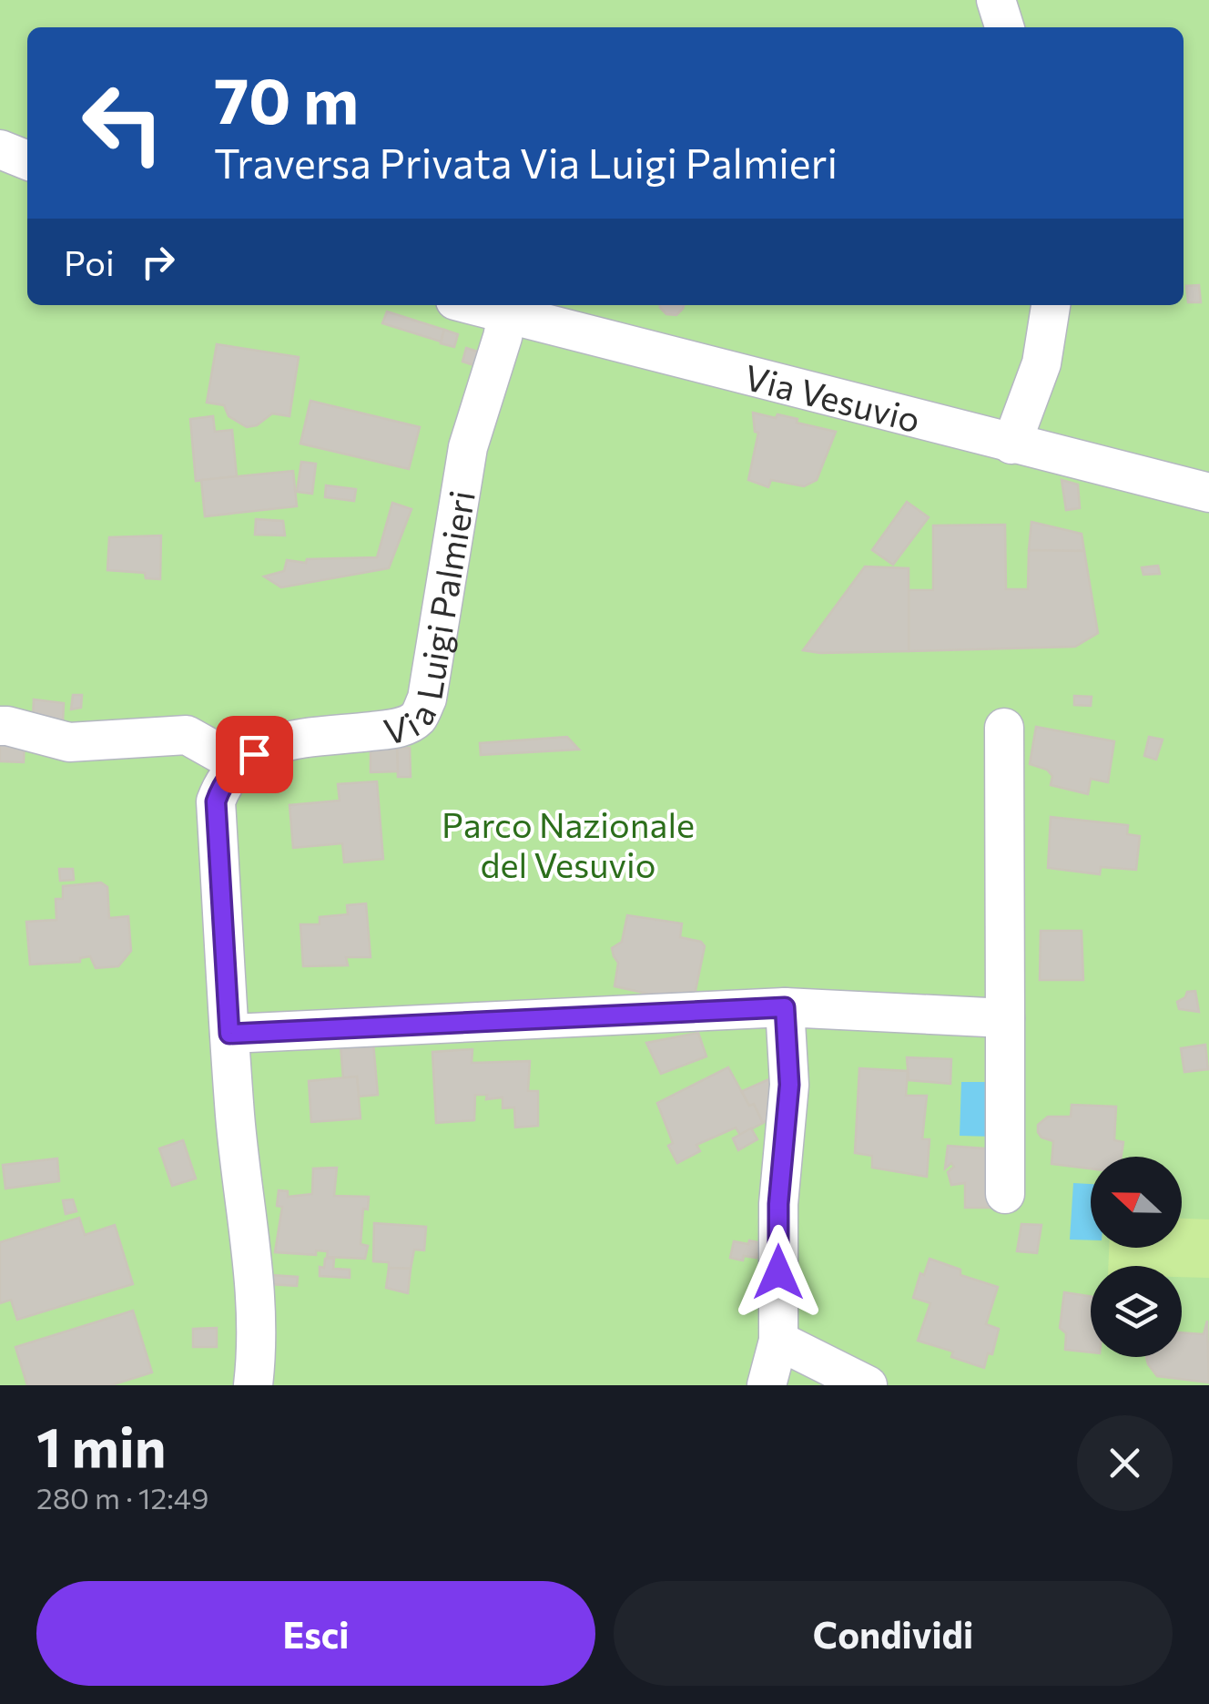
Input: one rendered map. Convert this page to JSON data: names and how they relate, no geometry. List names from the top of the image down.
{
  "streets": {
    "street": ["Via Vesuvio", "Via Luigi Palmieri"]
  },
  "crossings": [
    ["Via Vesuvio", "Via Luigi Palmieri"]
  ],
  "parks": ["Parco Nazionale del Vesuvio"],
  "north": "left",
  "page": {
    "turn": ["70 m", "Traversa Privata Via Luigi Palmieri"],
    "then": "Poi",
    "heading": ["1 min", "280 m · 12:49"],
    "buttons": ["Esci", "Condividi"]
  }
}
